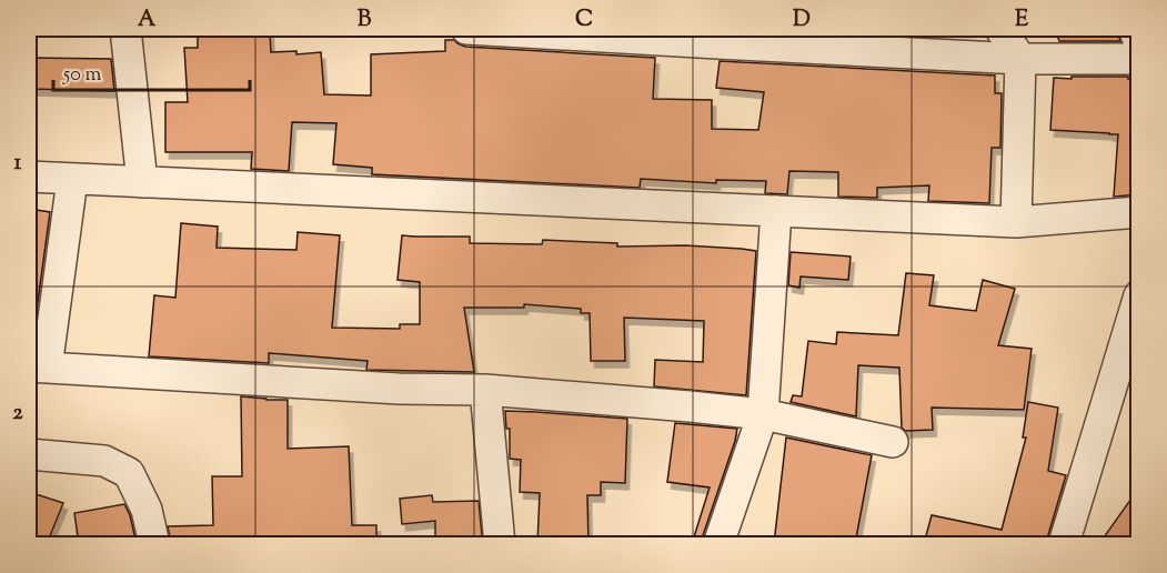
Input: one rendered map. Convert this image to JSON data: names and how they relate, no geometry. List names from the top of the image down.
{
  "scale_bar": "50 m",
  "grid": {
    "columns": [
      "A",
      "B",
      "C",
      "D",
      "E"
    ],
    "rows": ["1", "2"]
  }
}
